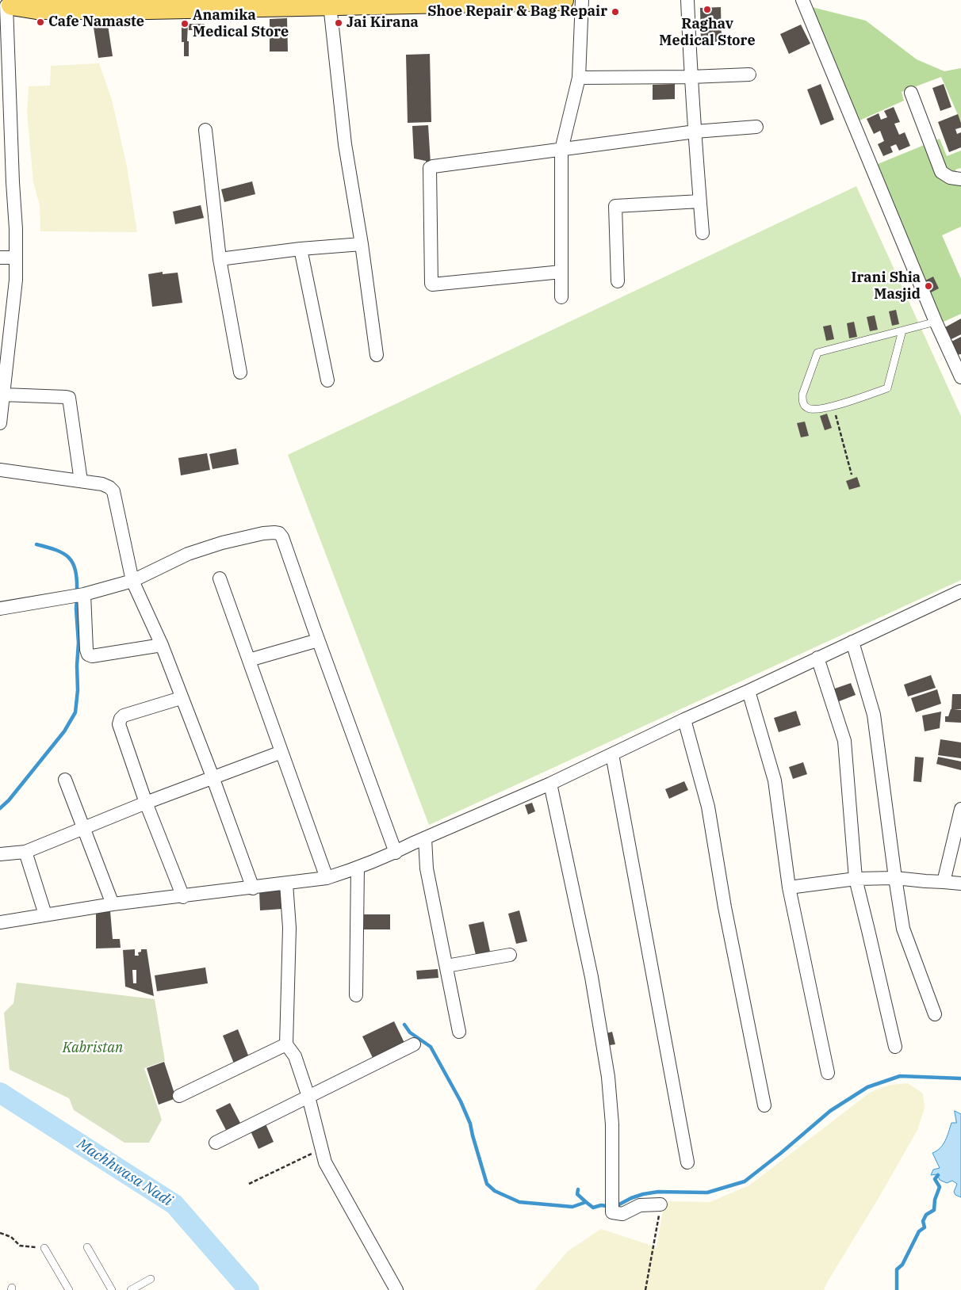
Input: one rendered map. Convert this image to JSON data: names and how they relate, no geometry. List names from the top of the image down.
{
  "water": ["Machhwasa Nadi"],
  "parks": ["Kabristan"],
  "places": [
    "Raghav Medical Store",
    "Shoe Repair & Bag Repair",
    "Cafe Namaste",
    "Jai Kirana",
    "Anamika Medical Store",
    "Irani Shia Masjid"
  ]
}
